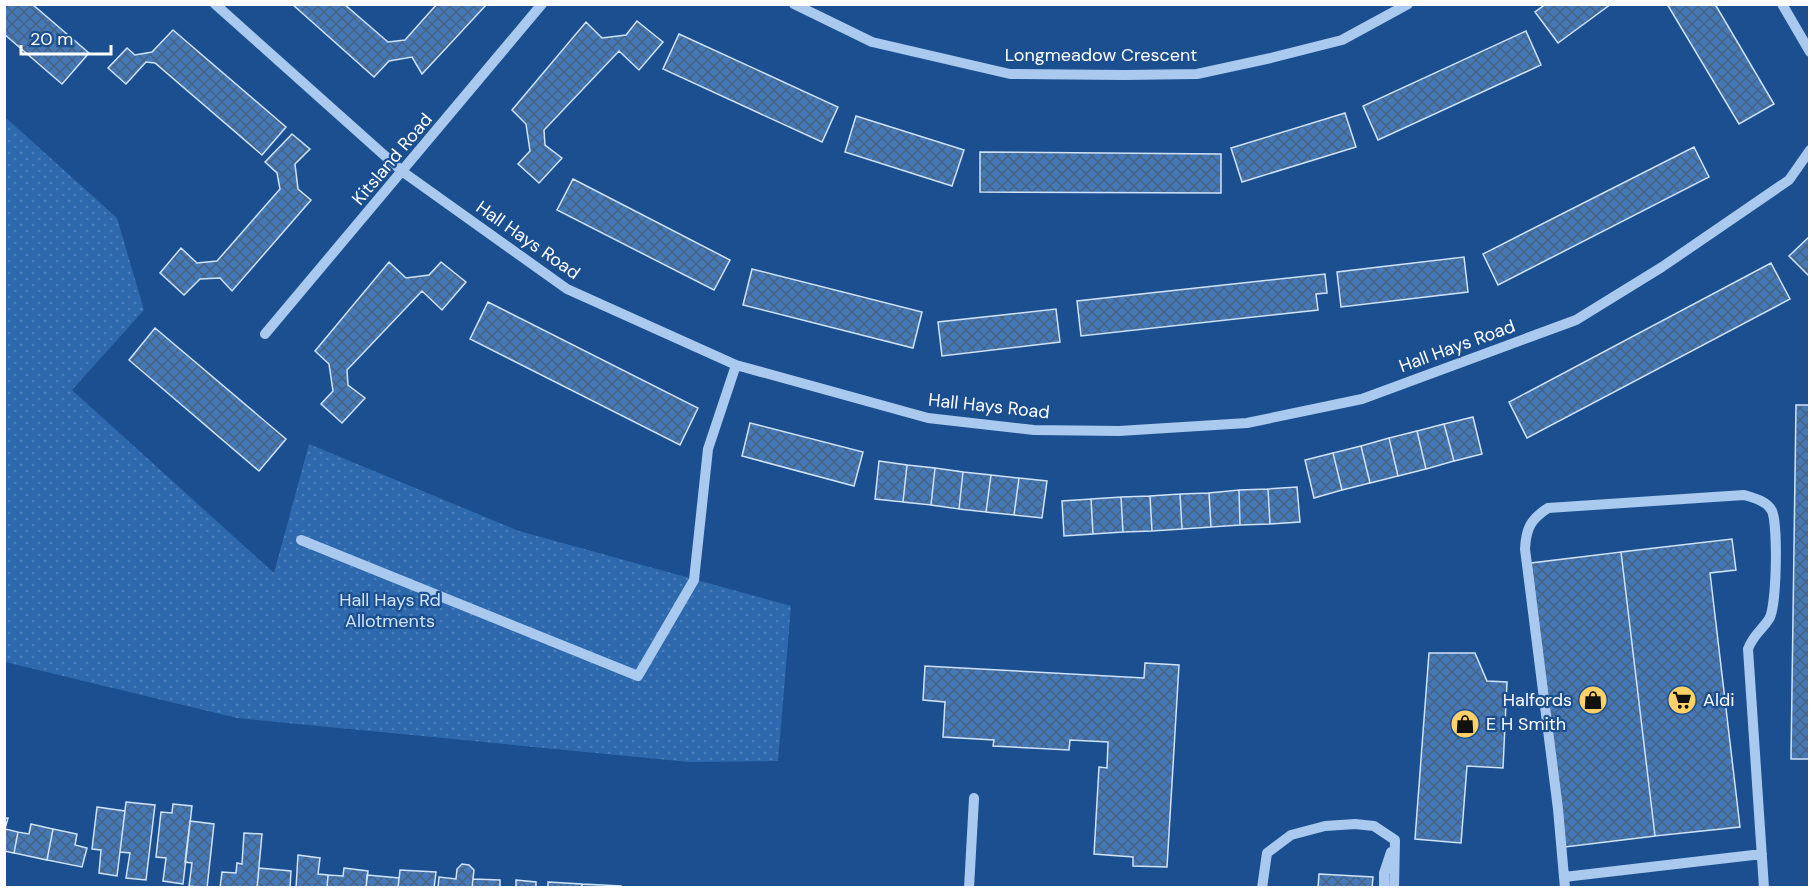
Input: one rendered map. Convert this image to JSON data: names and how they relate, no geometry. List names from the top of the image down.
{
  "streets": {
    "street": ["Longmeadow Crescent", "Kitsland Road", "Hall Hays Road"]
  },
  "crossings": [
    ["Kitsland Road", "Hall Hays Road"]
  ],
  "parks": ["Hall Hays Rd Allotments"],
  "places": {
    "shop": ["Halfords", "E H Smith"],
    "supermarket": ["Aldi"]
  },
  "scale_bar": "20 m"
}
